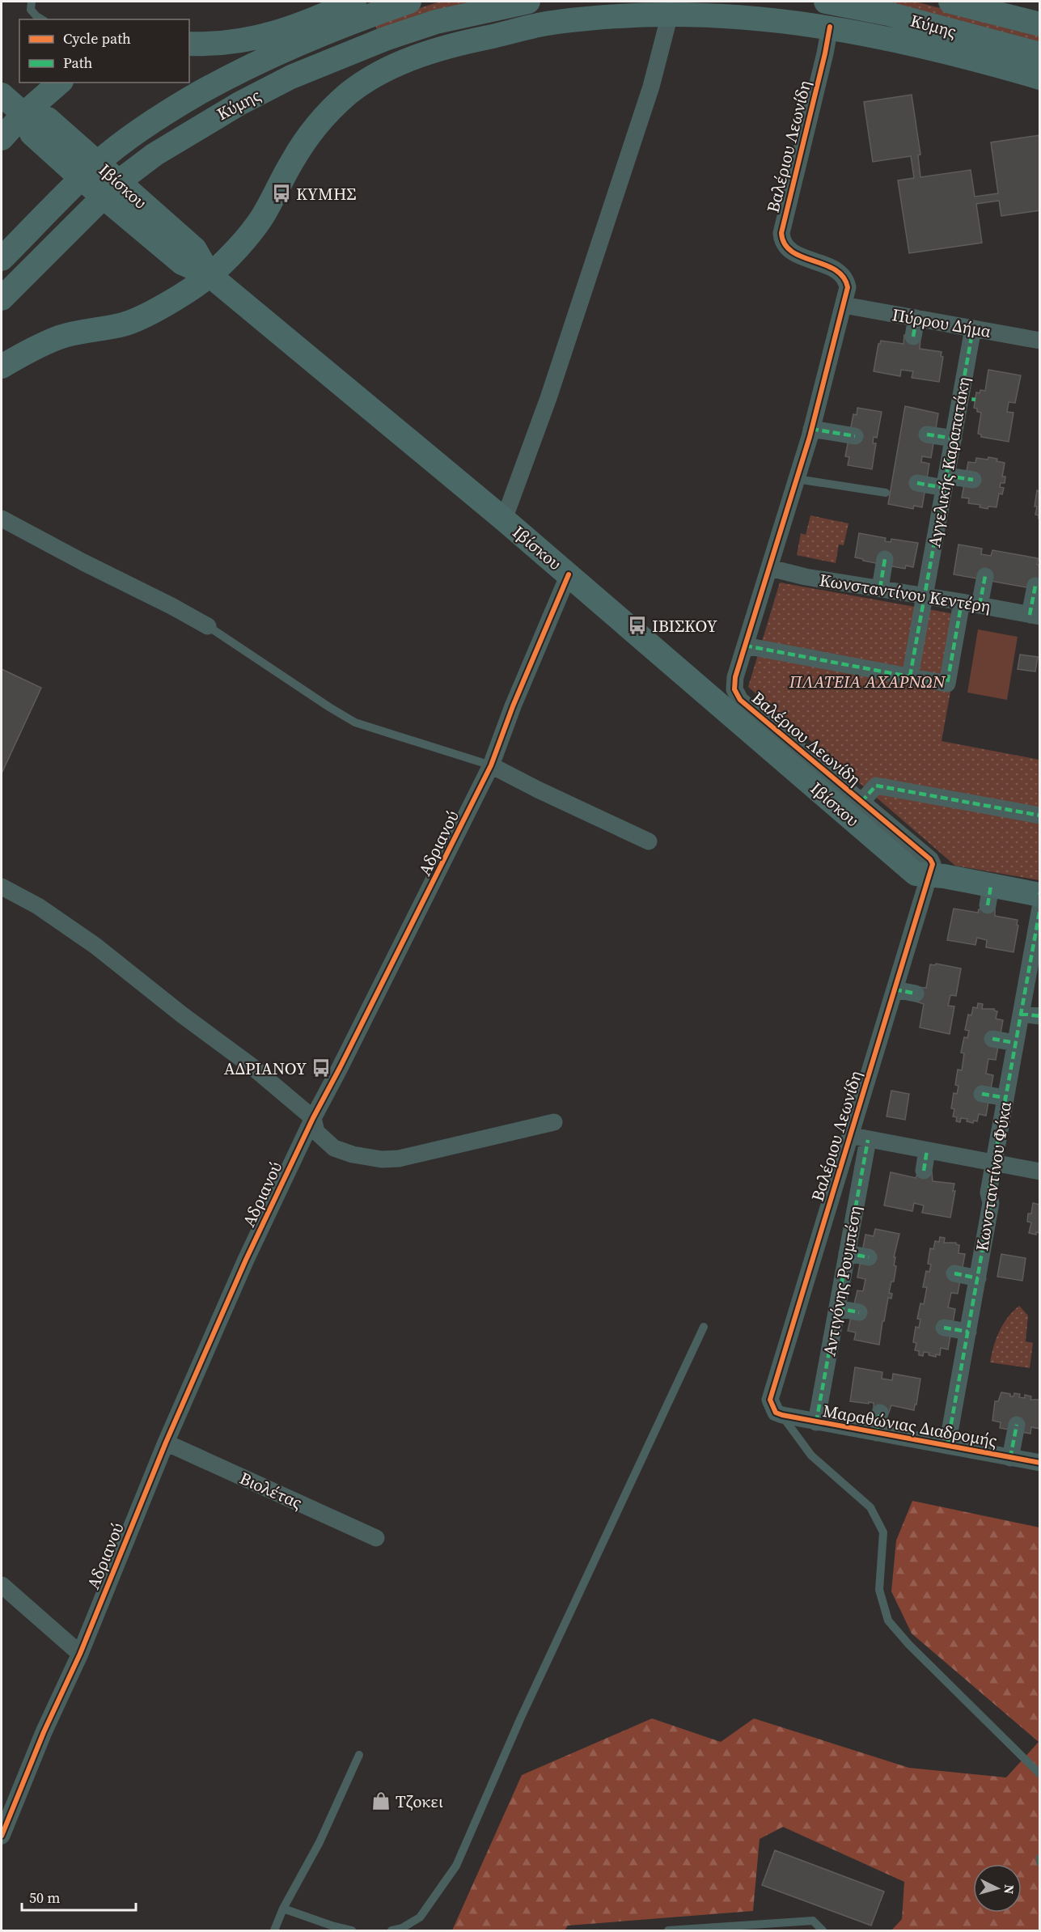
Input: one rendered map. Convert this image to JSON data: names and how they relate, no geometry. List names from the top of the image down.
{
  "streets": {
    "street": [
      "Κύμης",
      "Βαλέριου Λεωνίδη",
      "Ιβίσκου",
      "Πύρρου Δήμα",
      "Αγγελικής Καραπατάκη",
      "Κωνσταντίνου Κεντέρη",
      "Αδριανού",
      "Κωνσταντίνου Φύκα",
      "Αντιγόνης Ρουμπέση",
      "Μαραθώνιας Διαδρομής",
      "Βιολέτας"
    ]
  },
  "crossings": [
    ["Κύμης", "Ιβίσκου"],
    ["Βαλέριου Λεωνίδη", "Ιβίσκου"],
    ["Βαλέριου Λεωνίδη", "Πύρρου Δήμα"],
    ["Βαλέριου Λεωνίδη", "Κωνσταντίνου Κεντέρη"],
    ["Βαλέριου Λεωνίδη", "Μαραθώνιας Διαδρομής"],
    ["Ιβίσκου", "Αδριανού"],
    ["Πύρρου Δήμα", "Αγγελικής Καραπατάκη"],
    ["Αγγελικής Καραπατάκη", "Κωνσταντίνου Κεντέρη"],
    ["Αδριανού", "Βιολέτας"],
    ["Κωνσταντίνου Φύκα", "Μαραθώνιας Διαδρομής"],
    ["Αντιγόνης Ρουμπέση", "Μαραθώνιας Διαδρομής"]
  ],
  "parks": ["ΠΛΑΤΕΙΑ ΑΧΑΡΝΩΝ"],
  "places": {
    "bus stop": ["ΚΥΜΗΣ", "ΙΒΙΣΚΟΥ", "ΑΔΡΙΑΝΟΥ"],
    "shop": ["Τζοκει"]
  },
  "legend": ["Cycle path", "Path"],
  "scale_bar": "50 m",
  "north": "right"
}
